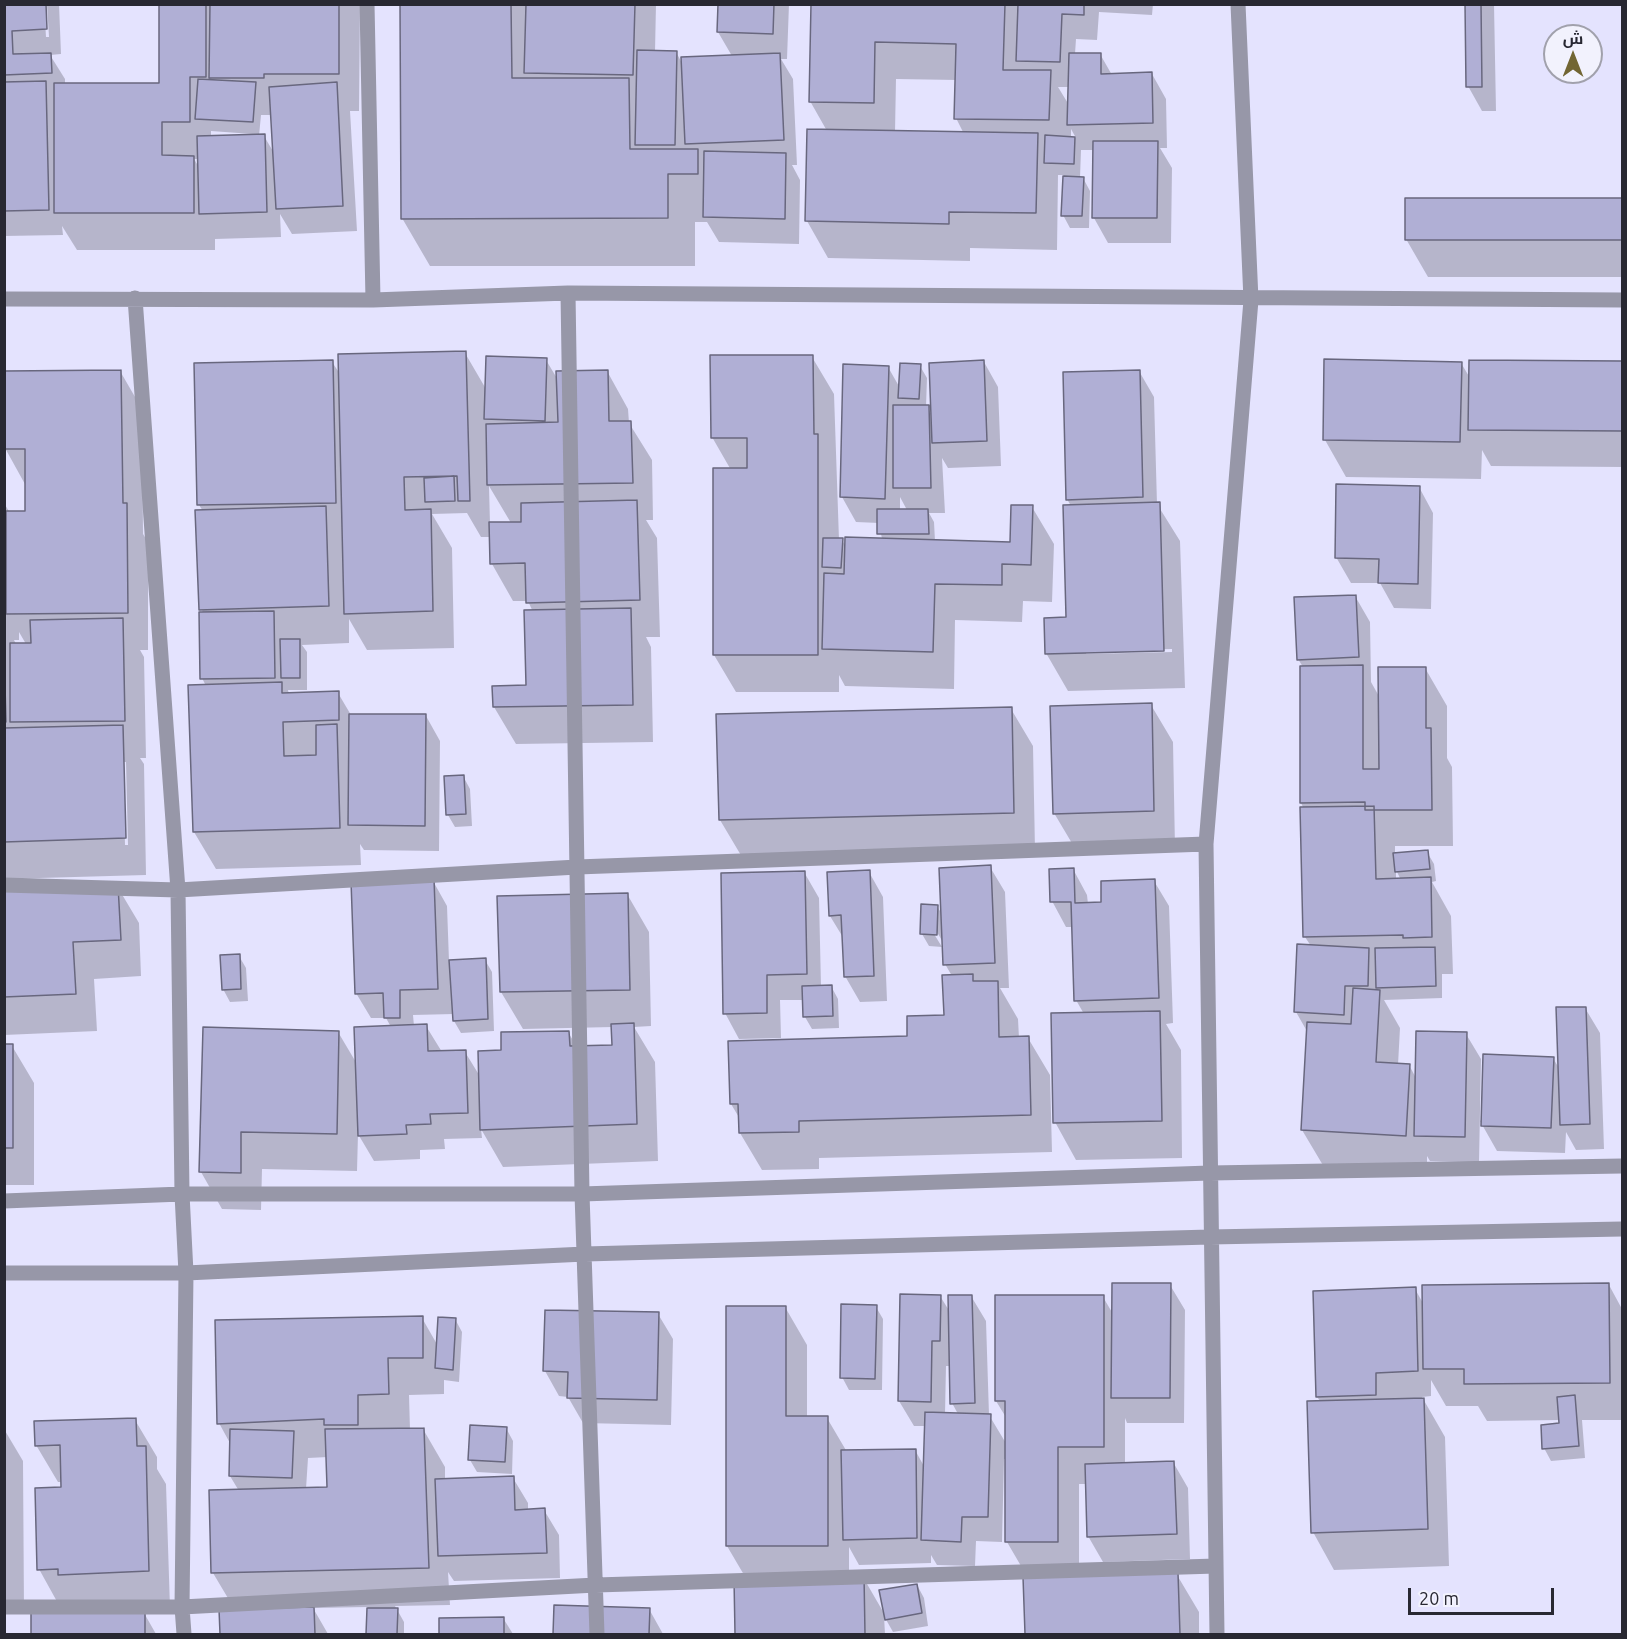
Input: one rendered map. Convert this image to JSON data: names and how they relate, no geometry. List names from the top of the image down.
{
  "scale_bar": "20 m",
  "north": "top"
}
